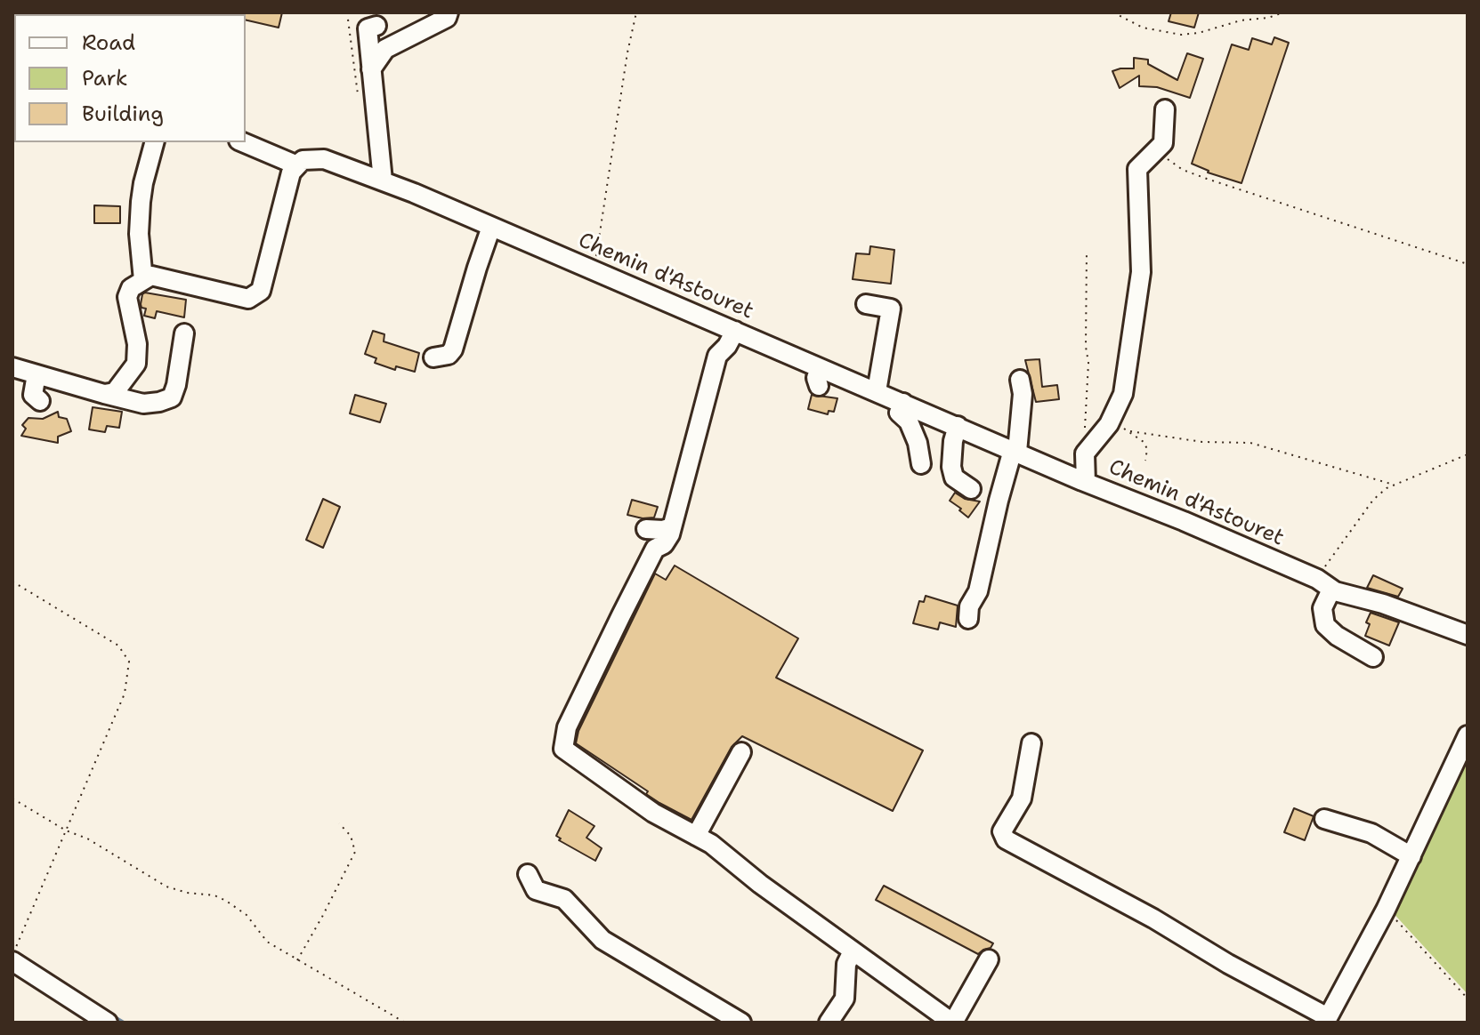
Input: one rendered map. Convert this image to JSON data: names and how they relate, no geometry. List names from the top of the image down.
{
  "streets": {
    "street": ["Chemin d'Astouret"]
  },
  "legend": ["Road", "Park", "Building"]
}
